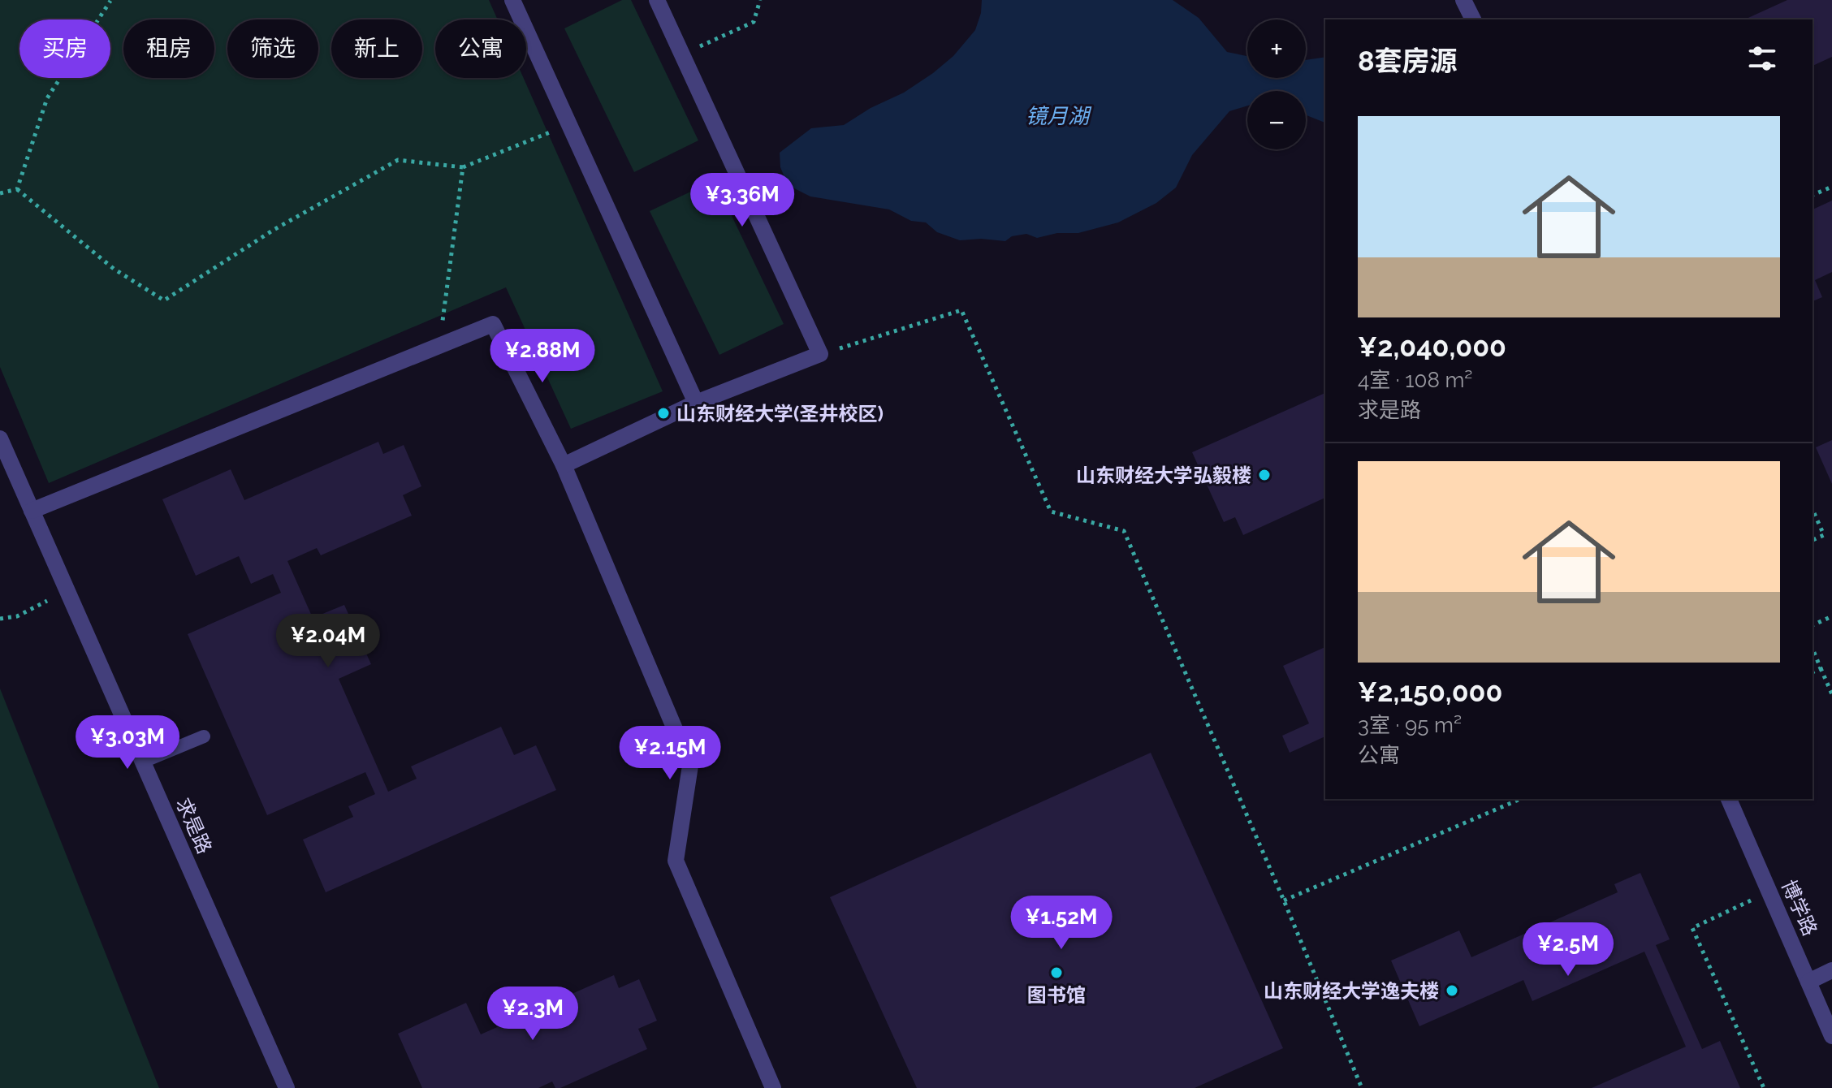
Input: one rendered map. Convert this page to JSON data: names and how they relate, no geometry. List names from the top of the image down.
{
  "streets": {
    "street": ["求是路", "博学路"]
  },
  "water": ["镜月湖"],
  "places": [
    "山东财经大学(圣井校区)",
    "山东财经大学弘毅楼",
    "图书馆",
    "山东财经大学逸夫楼"
  ],
  "page": {
    "map_buttons": ["+", "−"],
    "chip": [
      "买房",
      "租房",
      "筛选",
      "新上",
      "公寓"
    ],
    "heading": "8套房源",
    "list": [
      {
        "name": "¥2,040,000",
        "note": "4室 · 108 m² · 求是路"
      },
      {
        "name": "¥2,150,000",
        "note": "3室 · 95 m² · 公寓"
      }
    ],
    "price": [
      "¥3.36M",
      "¥2.88M",
      "¥2.04M",
      "¥3.03M",
      "¥2.15M",
      "¥1.52M",
      "¥2.5M",
      "¥2.3M"
    ]
  }
}
